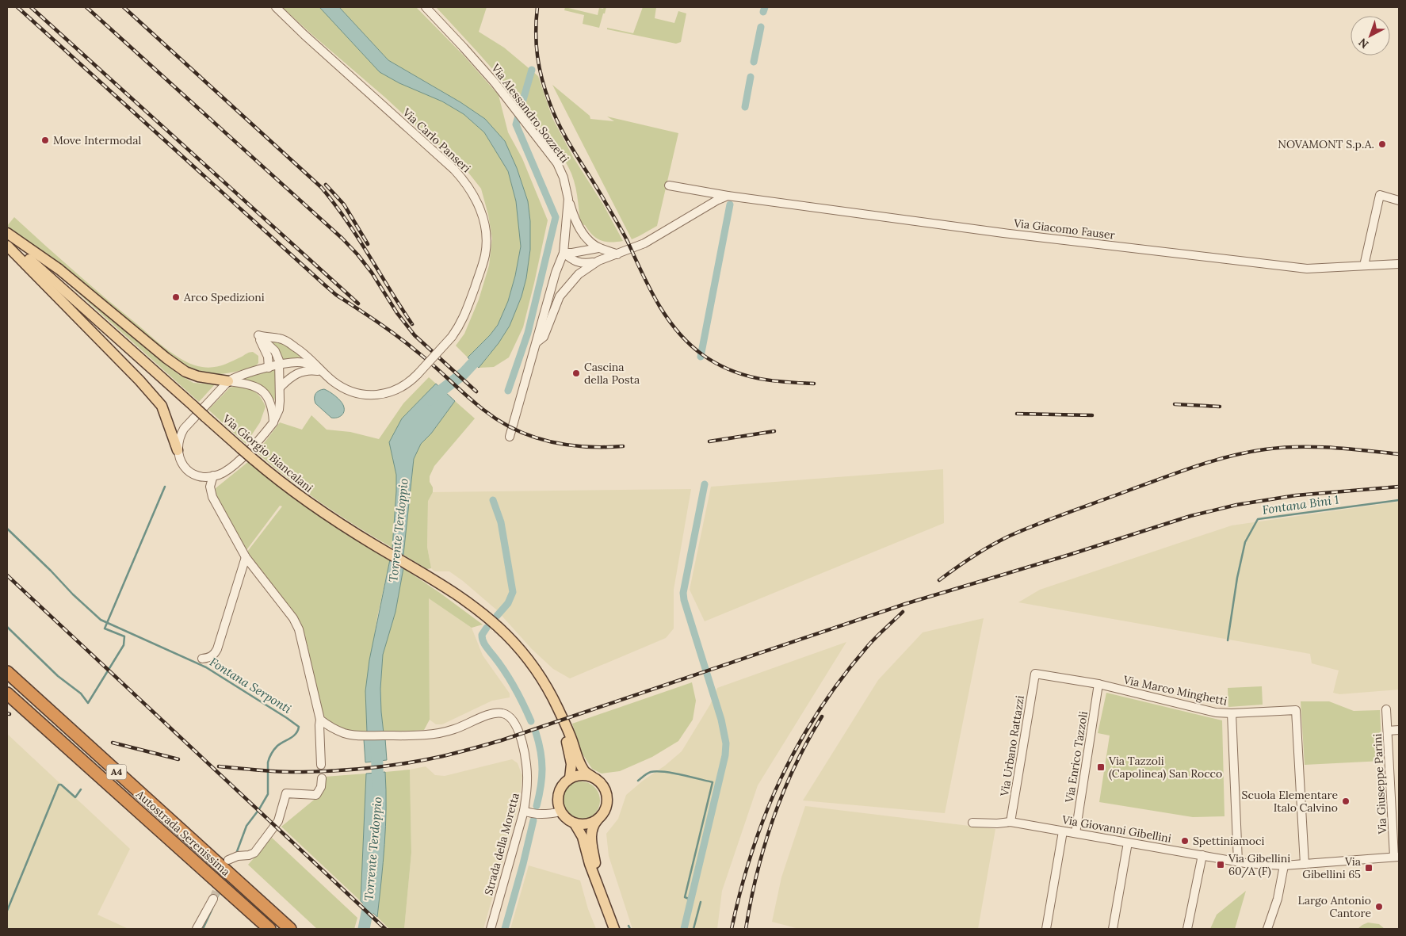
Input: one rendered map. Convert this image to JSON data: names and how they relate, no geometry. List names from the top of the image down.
{
  "streets": {
    "highway": ["A4", "Autostrada Serenissima"],
    "main road": ["Via Giorgio Biancalani"],
    "street": [
      "Via Alessandro Sozzetti",
      "Via Carlo Panseri",
      "Via Giacomo Fauser",
      "Via Marco Minghetti",
      "Via Urbano Rattazzi",
      "Via Enrico Tazzoli",
      "Via Giuseppe Parini",
      "Via Giovanni Gibellini",
      "Strada della Moretta"
    ]
  },
  "crossings": [
    ["Via Marco Minghetti", "Via Urbano Rattazzi"],
    ["Via Marco Minghetti", "Via Enrico Tazzoli"],
    ["Via Marco Minghetti", "Via Giovanni Gibellini"],
    ["Via Urbano Rattazzi", "Via Giovanni Gibellini"],
    ["Via Enrico Tazzoli", "Via Giovanni Gibellini"],
    ["Via Giuseppe Parini", "Via Giovanni Gibellini"]
  ],
  "water": ["Fontana Bini 1", "Torrente Terdoppio", "Fontana Serponti"],
  "places": {
    "other": [
      "Move Intermodal",
      "NOVAMONT S.p.A.",
      "Arco Spedizioni",
      "Cascina della Posta",
      "Scuola Elementare Italo Calvino",
      "Spettiniamoci",
      "Largo Antonio Cantore"
    ],
    "transit": ["Via Tazzoli (Capolinea) San Rocco", "Via Gibellini 60/A (F)", "Via Gibellini 65"]
  },
  "north": "bottom left"
}
